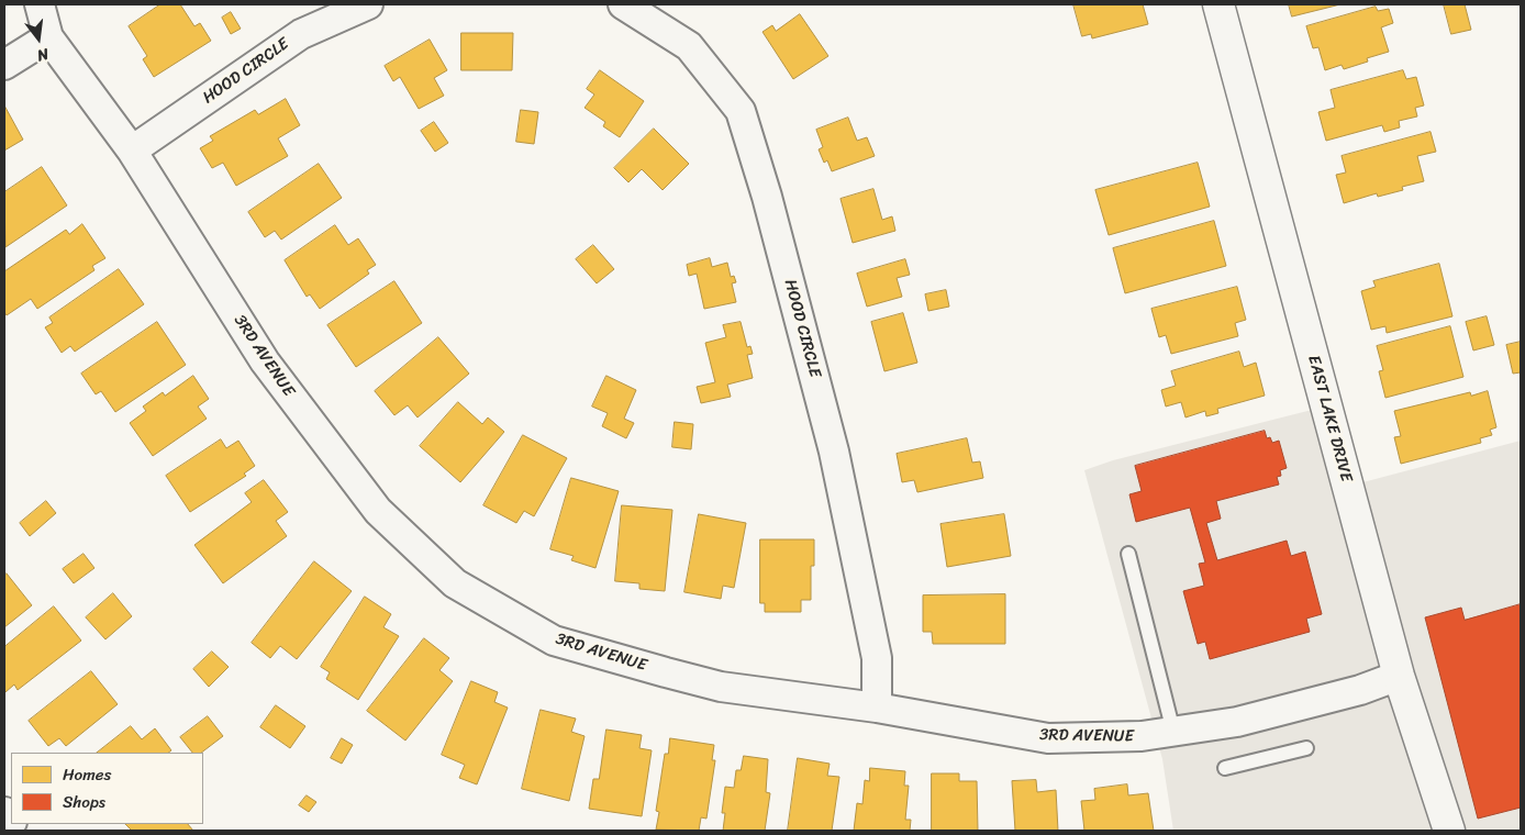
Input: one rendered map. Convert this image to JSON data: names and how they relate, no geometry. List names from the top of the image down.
{
  "streets": {
    "street": ["HOOD CIRCLE", "3RD AVENUE", "EAST LAKE DRIVE"]
  },
  "crossings": [
    ["HOOD CIRCLE", "3RD AVENUE"],
    ["3RD AVENUE", "EAST LAKE DRIVE"]
  ],
  "legend": ["Homes", "Shops"],
  "north": "bottom"
}
